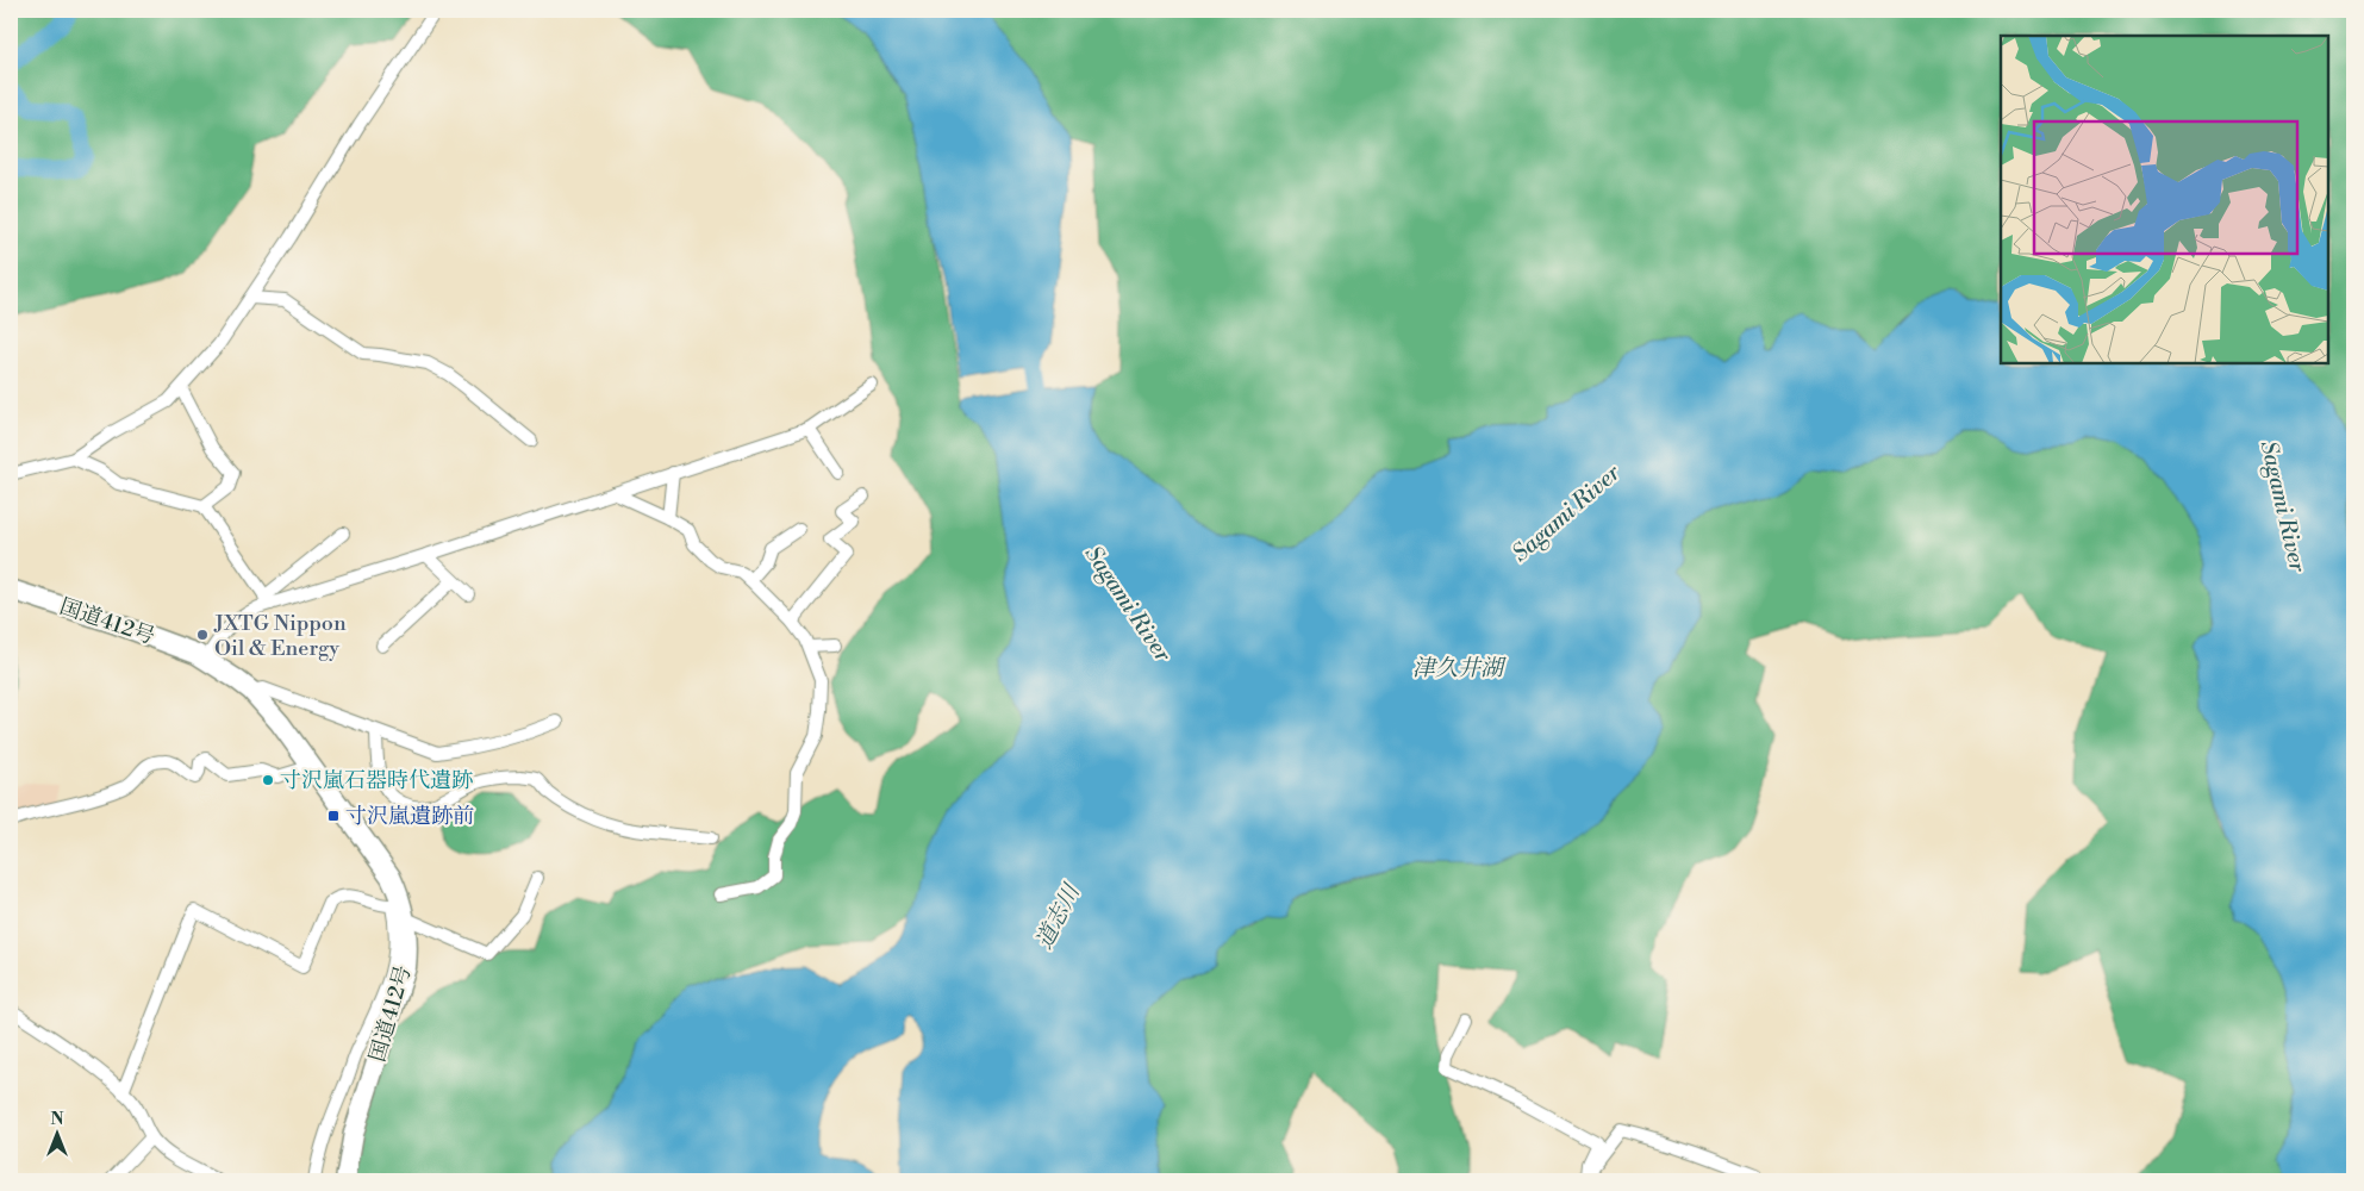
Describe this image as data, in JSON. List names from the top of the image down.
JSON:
{
  "streets": {
    "highway": ["国道412号"]
  },
  "water": ["Sagami River", "津久井湖", "道志川"],
  "places": {
    "other": ["JXTG Nippon Oil & Energy", "寸沢嵐石器時代遺跡"],
    "transit": ["寸沢嵐遺跡前"]
  },
  "north": "top"
}
